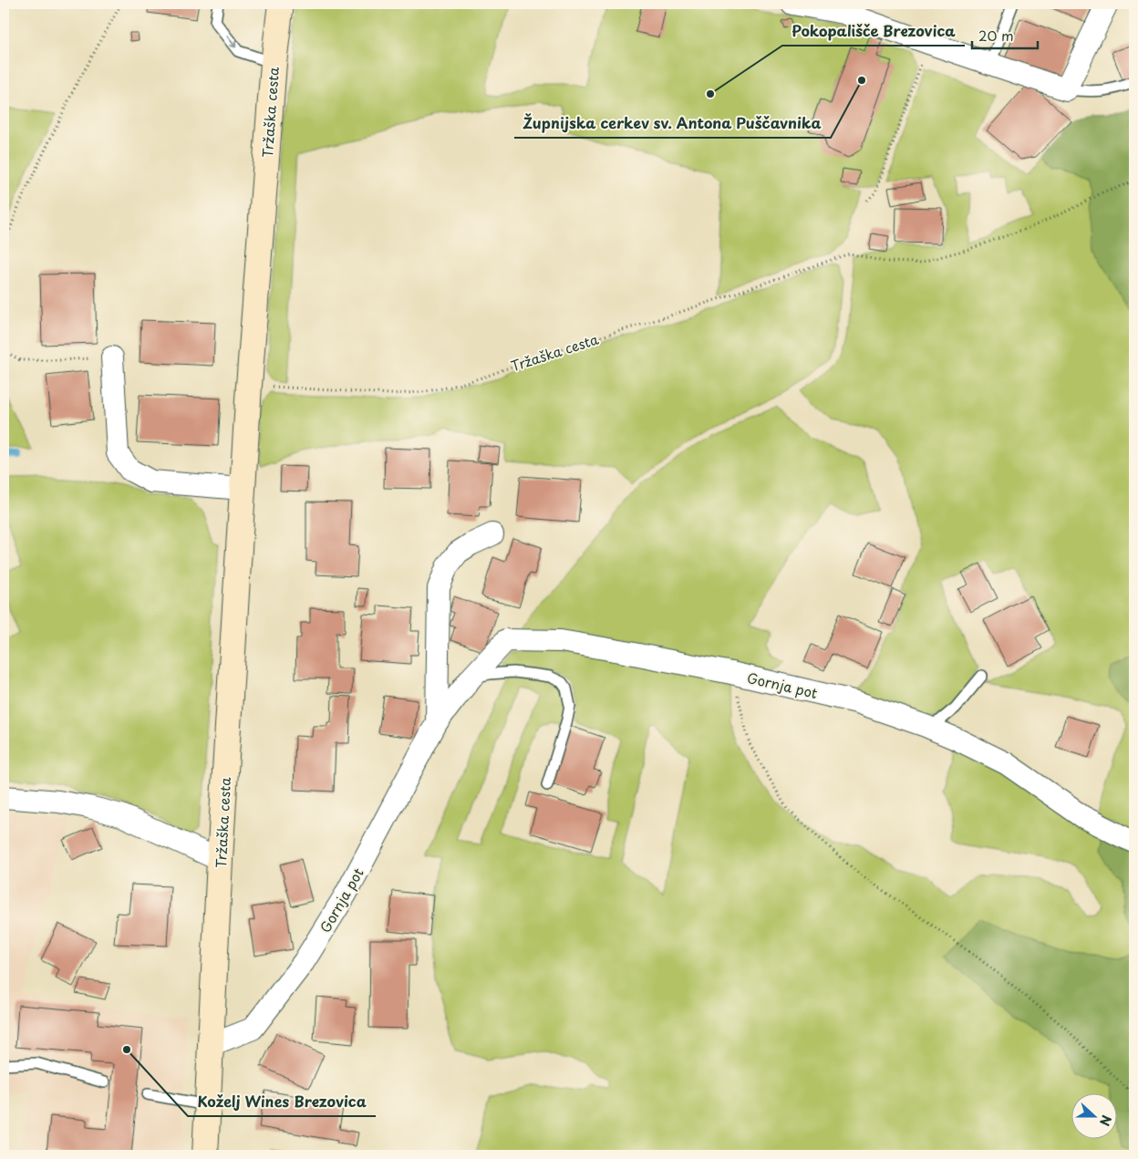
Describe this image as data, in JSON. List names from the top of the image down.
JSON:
{
  "streets": {
    "main road": ["Tržaška cesta"],
    "street": ["Gornja pot"]
  },
  "crossings": [
    ["Tržaška cesta", "Gornja pot"]
  ],
  "places": ["Župnijska cerkev sv. Antona Puščavnika", "Pokopališče Brezovica", "Koželj Wines Brezovica"],
  "scale_bar": "20 m",
  "north": "right"
}
